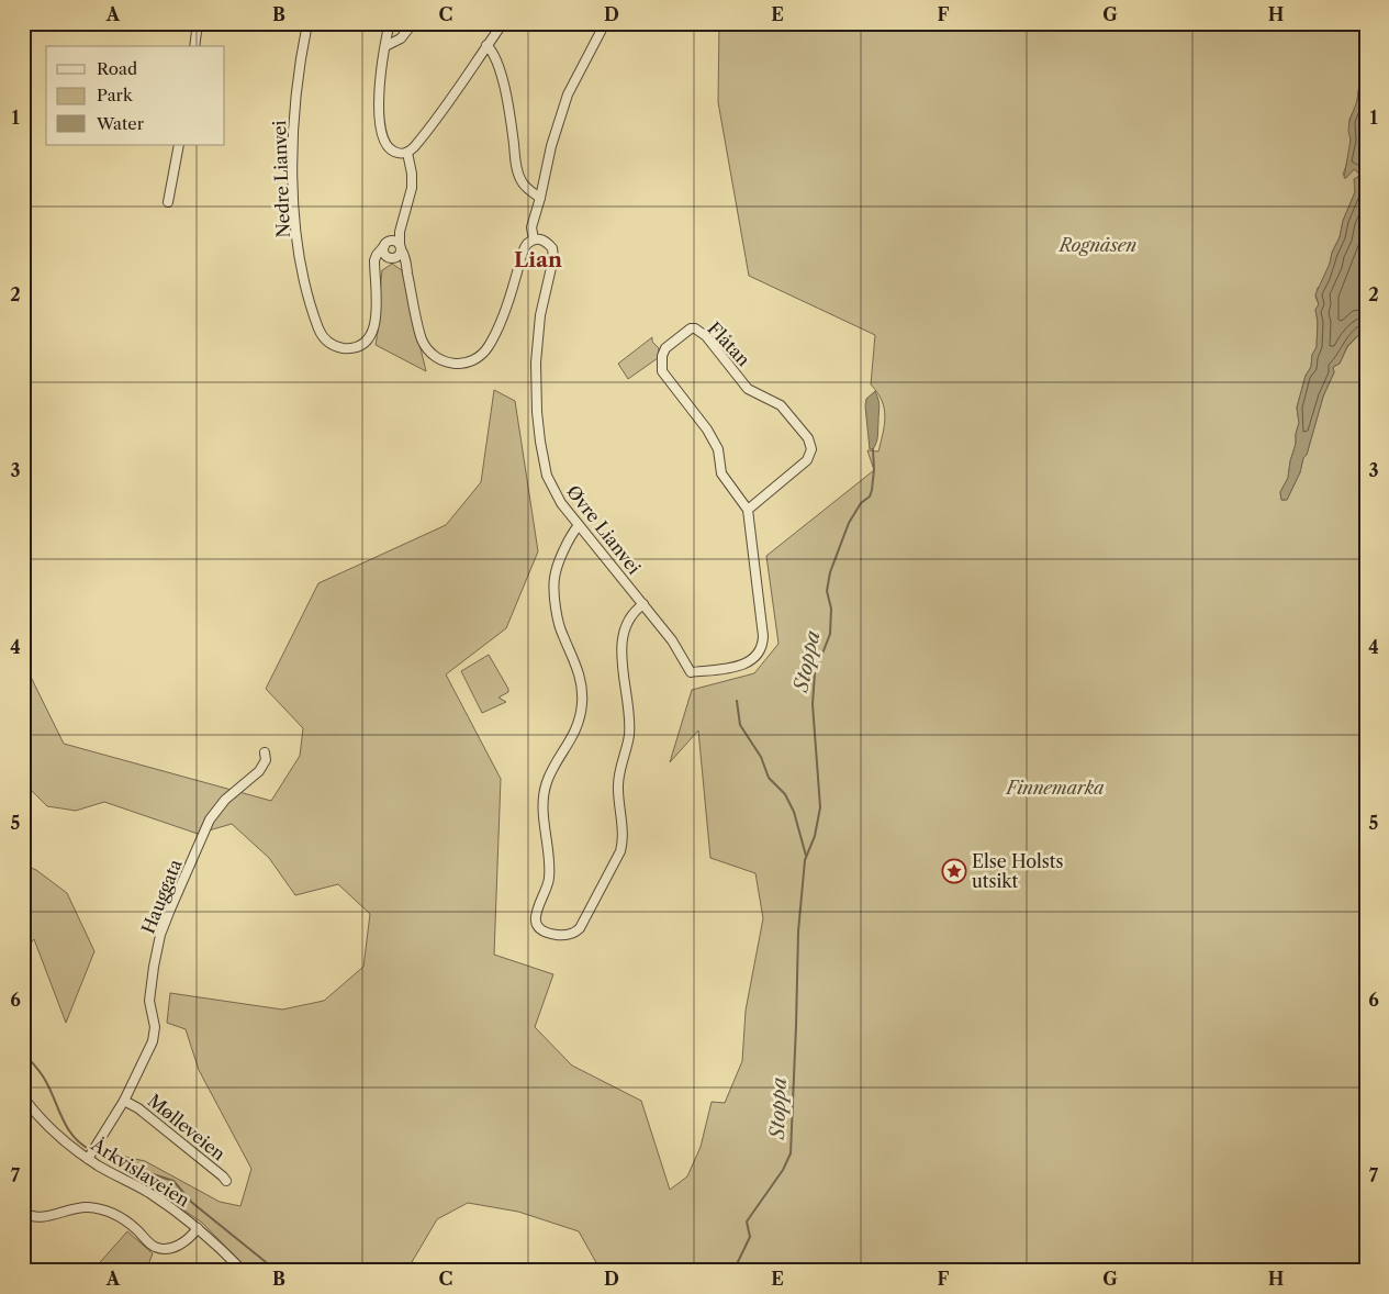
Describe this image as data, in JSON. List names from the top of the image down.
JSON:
{
  "streets": {
    "street": [
      "Nedre Lianvei",
      "Flåtan",
      "Øvre Lianvei",
      "Hauggata",
      "Mølleveien",
      "Årkvislaveien"
    ]
  },
  "crossings": [
    ["Flåtan", "Øvre Lianvei"],
    ["Hauggata", "Mølleveien"],
    ["Hauggata", "Årkvislaveien"]
  ],
  "districts": ["Lian"],
  "water": ["Stoppa"],
  "parks": ["Rognåsen", "Finnemarka"],
  "places": {
    "place": ["Else Holsts utsikt"]
  },
  "legend": ["Road", "Park", "Water"],
  "grid": {
    "columns": [
      "A",
      "B",
      "C",
      "D",
      "E",
      "F",
      "G",
      "H"
    ],
    "rows": [
      "1",
      "2",
      "3",
      "4",
      "5",
      "6",
      "7"
    ]
  }
}
